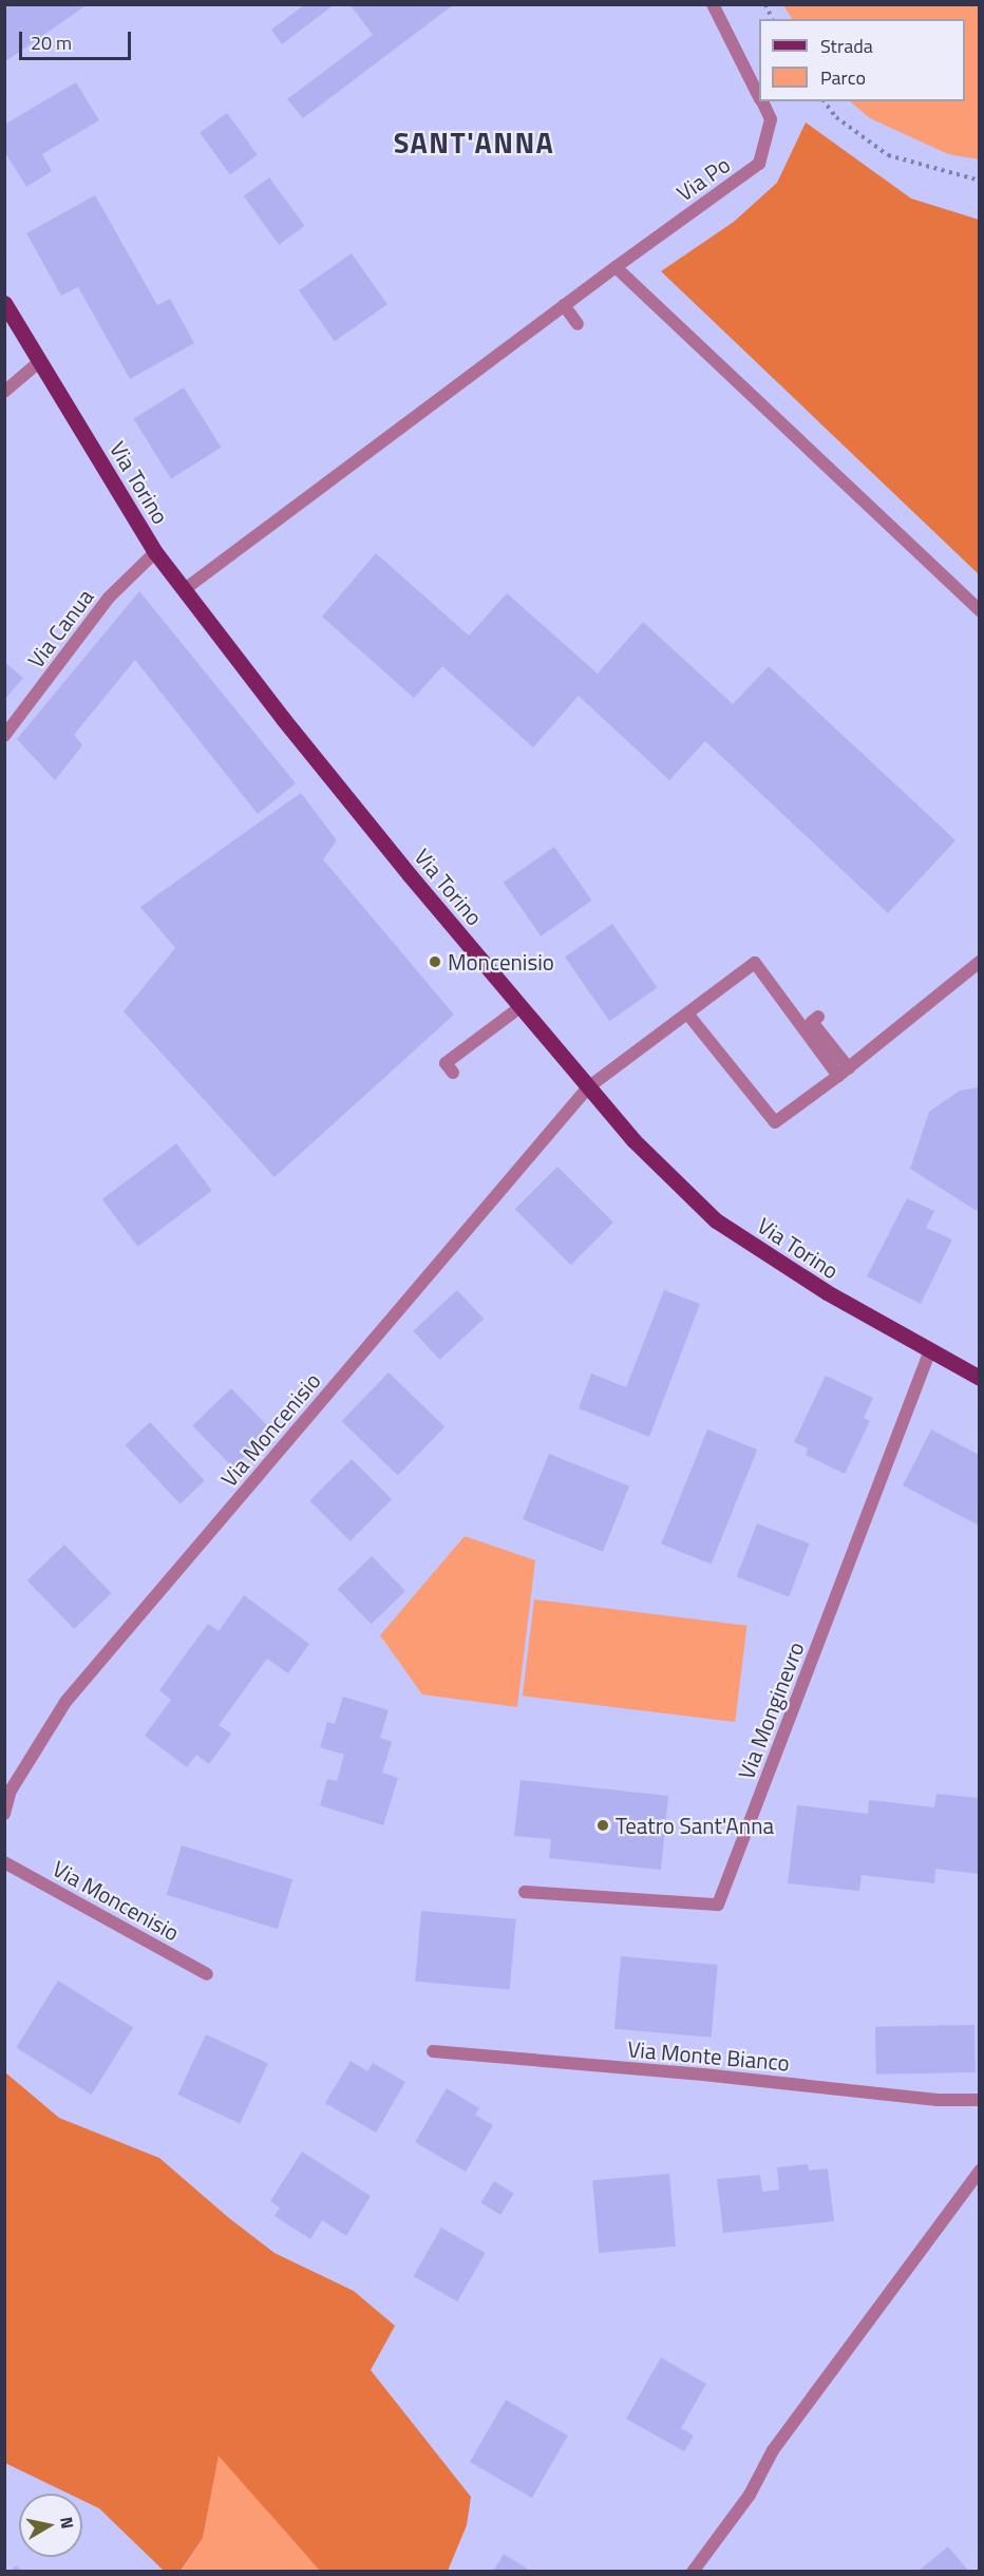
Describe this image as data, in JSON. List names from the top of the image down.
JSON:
{
  "streets": {
    "main road": ["Via Torino"],
    "street": [
      "Via Po",
      "Via Canua",
      "Via Moncenisio",
      "Via Monginevro",
      "Via Monte Bianco"
    ]
  },
  "crossings": [
    ["Via Po", "Via Torino"],
    ["Via Torino", "Via Canua"],
    ["Via Torino", "Via Moncenisio"],
    ["Via Torino", "Via Monginevro"]
  ],
  "districts": ["SANT'ANNA"],
  "places": ["Moncenisio", "Teatro Sant'Anna"],
  "legend": ["Strada", "Parco"],
  "scale_bar": "20 m",
  "north": "right"
}
